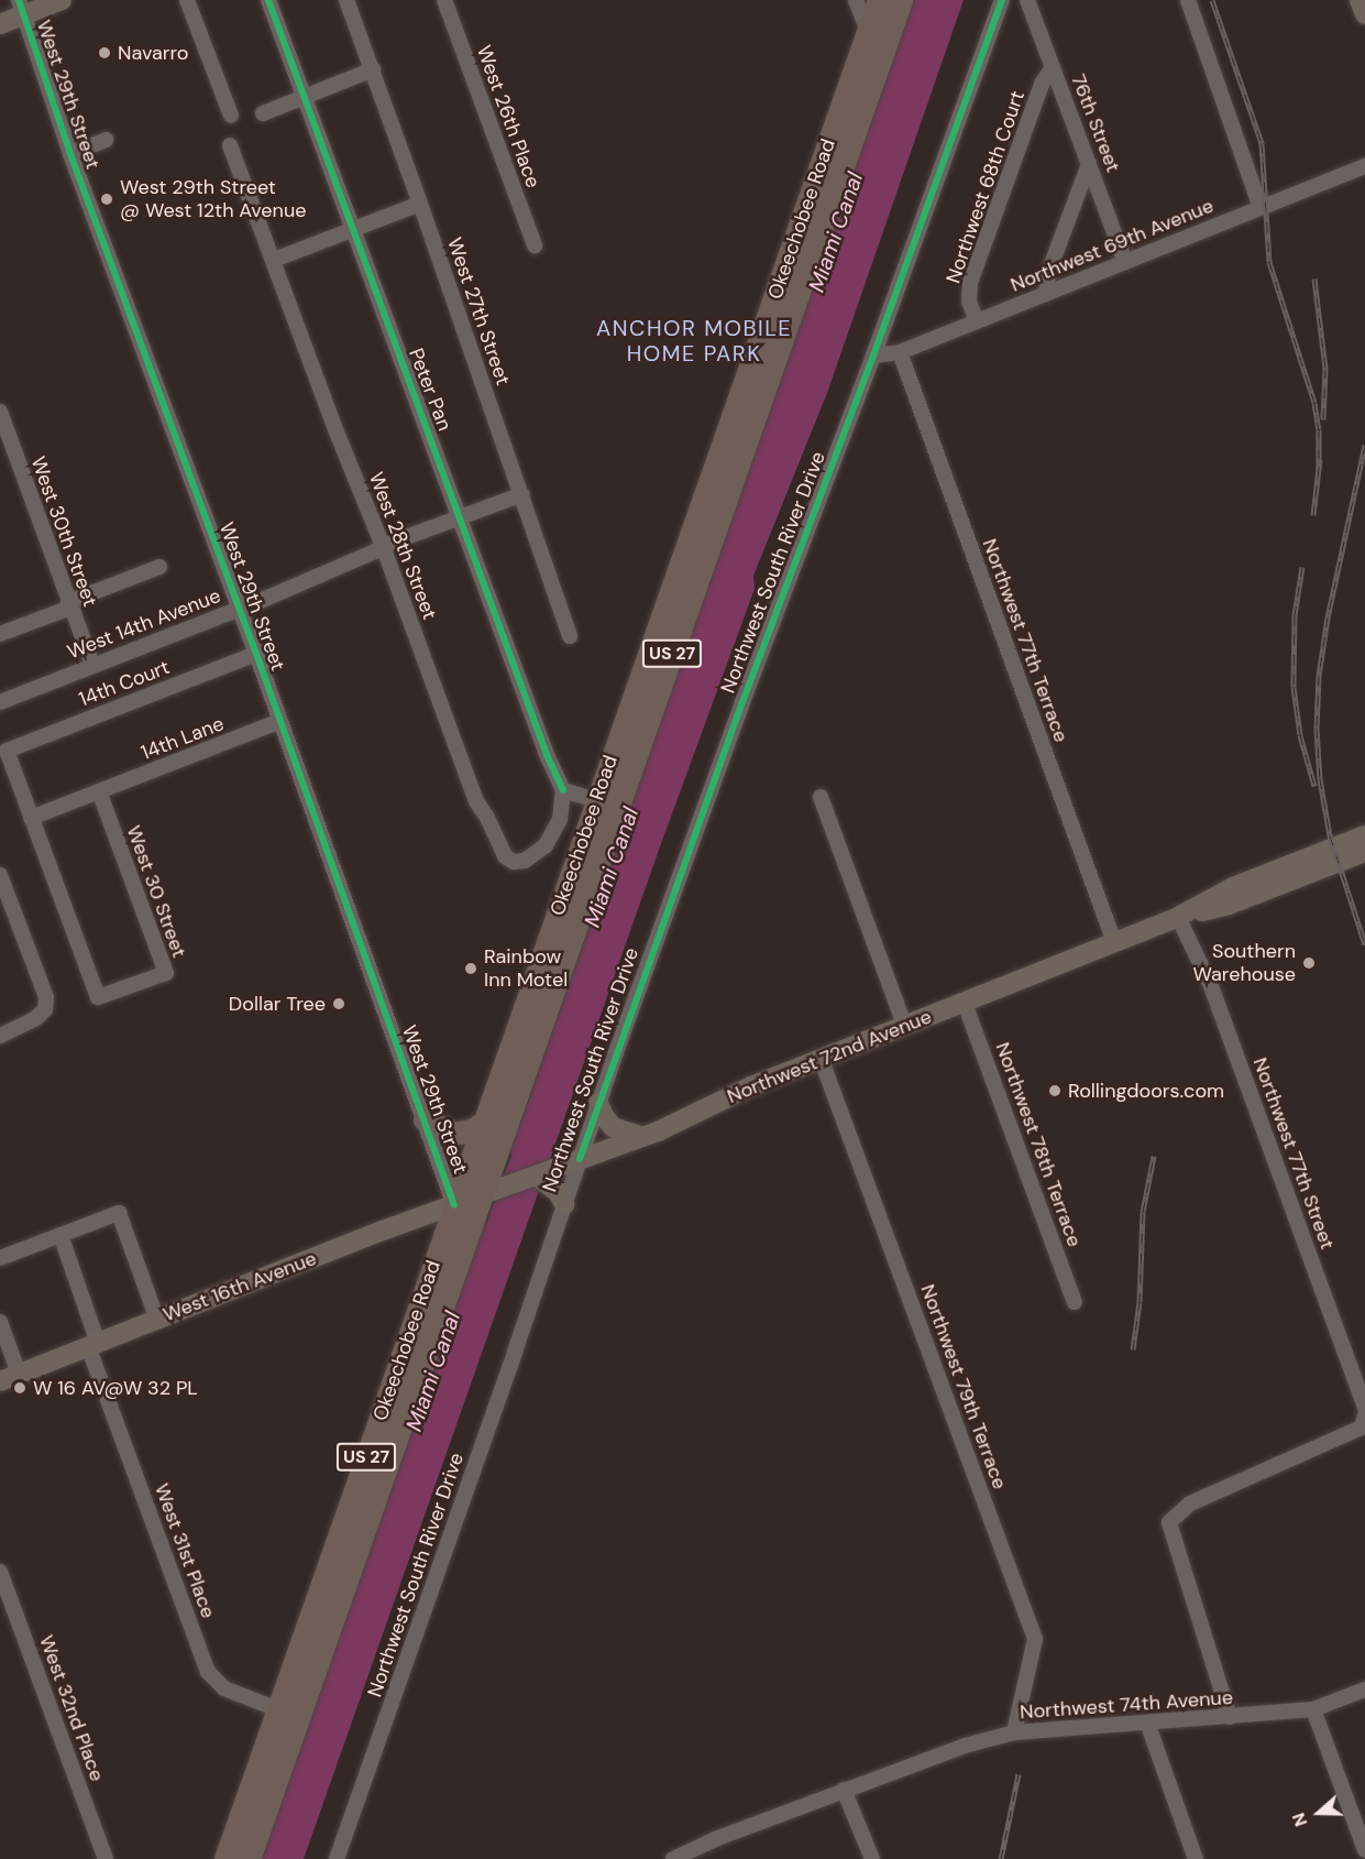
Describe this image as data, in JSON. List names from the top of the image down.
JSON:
{
  "streets": {
    "highway": ["Okeechobee Road", "US 27"],
    "main road": ["Northwest 72nd Avenue", "West 16th Avenue"],
    "street": [
      "West 29th Street",
      "West 26th Place",
      "76th Street",
      "Northwest 68th Court",
      "Northwest 69th Avenue",
      "West 27th Street",
      "Peter Pan",
      "West 30th Street",
      "West 28th Street",
      "Northwest South River Drive",
      "West 14th Avenue",
      "Northwest 77th Terrace",
      "14th Court",
      "14th Lane",
      "West 30 Street",
      "Northwest 78th Terrace",
      "Northwest 77th Street",
      "Northwest 79th Terrace",
      "West 31st Place",
      "Northwest 74th Avenue",
      "West 32nd Place"
    ]
  },
  "crossings": [
    ["West 29th Street", "Okeechobee Road"],
    ["West 29th Street", "West 14th Avenue"],
    ["West 29th Street", "14th Court"],
    ["West 29th Street", "14th Lane"],
    ["West 29th Street", "West 16th Avenue"],
    ["76th Street", "Northwest 68th Court"],
    ["76th Street", "Northwest 69th Avenue"],
    ["Northwest 68th Court", "Northwest 69th Avenue"],
    ["Okeechobee Road", "Northwest 72nd Avenue"],
    ["Okeechobee Road", "West 16th Avenue"],
    ["Okeechobee Road", "West 31st Place"],
    ["Northwest 69th Avenue", "Northwest South River Drive"],
    ["Northwest 69th Avenue", "Northwest 77th Terrace"],
    ["West 27th Street", "West 14th Avenue"],
    ["Peter Pan", "West 28th Street"],
    ["Peter Pan", "West 14th Avenue"],
    ["West 30th Street", "West 14th Avenue"],
    ["West 28th Street", "West 14th Avenue"],
    ["Northwest South River Drive", "Northwest 72nd Avenue"],
    ["Northwest 77th Terrace", "Northwest 72nd Avenue"],
    ["14th Court", "14th Lane"],
    ["14th Court", "West 30 Street"],
    ["14th Lane", "West 30 Street"],
    ["Northwest 72nd Avenue", "Northwest 78th Terrace"],
    ["Northwest 72nd Avenue", "Northwest 77th Street"],
    ["Northwest 72nd Avenue", "West 16th Avenue"],
    ["Northwest 72nd Avenue", "Northwest 79th Terrace"],
    ["West 16th Avenue", "West 31st Place"],
    ["Northwest 79th Terrace", "Northwest 74th Avenue"]
  ],
  "districts": ["ANCHOR MOBILE HOME PARK"],
  "water": ["Miami Canal"],
  "places": [
    "Navarro",
    "West 29th Street @ West 12th Avenue",
    "Southern Warehouse",
    "Rainbow Inn Motel",
    "Dollar Tree",
    "Rollingdoors.com",
    "W 16 AV@W 32 PL"
  ],
  "north": "left"
}
